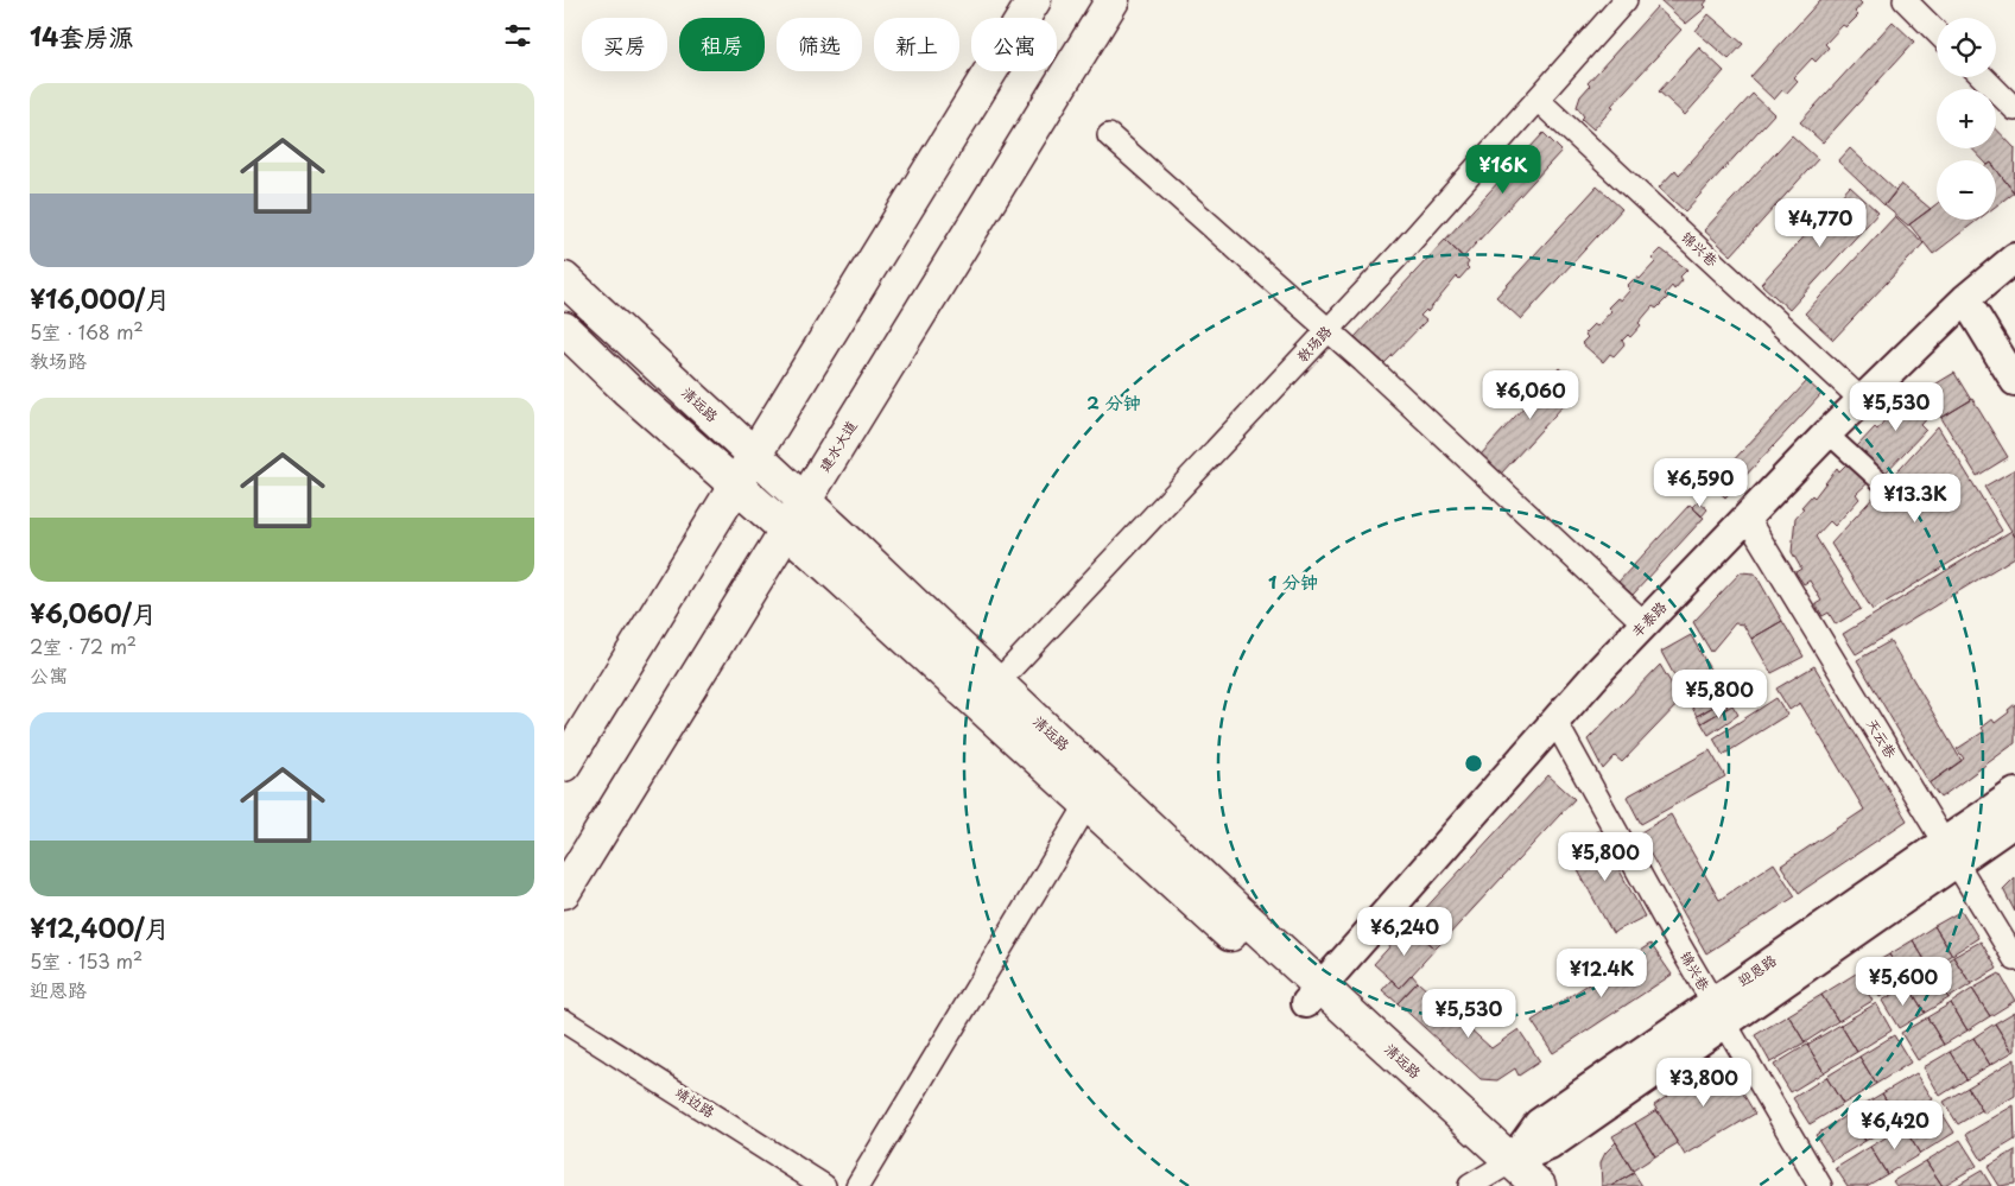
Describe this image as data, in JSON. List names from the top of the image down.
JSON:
{
  "streets": {
    "main road": ["清远路", "建水大道"],
    "street": [
      "锦兴巷",
      "教场路",
      "丰泰路",
      "天云巷",
      "迎恩路",
      "靖边路"
    ]
  },
  "crossings": [
    ["锦兴巷", "教场路"],
    ["锦兴巷", "丰泰路"],
    ["锦兴巷", "迎恩路"],
    ["教场路", "清远路"],
    ["清远路", "建水大道"],
    ["清远路", "丰泰路"],
    ["清远路", "迎恩路"],
    ["丰泰路", "天云巷"],
    ["天云巷", "迎恩路"]
  ],
  "page": {
    "heading": "14套房源",
    "map_buttons": ["+", "−"],
    "chip": [
      "买房",
      "租房",
      "筛选",
      "新上",
      "公寓"
    ],
    "list": [
      {
        "name": "¥16,000/月",
        "note": "5室 · 168 m² · 教场路"
      },
      {
        "name": "¥6,060/月",
        "note": "2室 · 72 m² · 公寓"
      },
      {
        "name": "¥12,400/月",
        "note": "5室 · 153 m² · 迎恩路"
      }
    ],
    "price": [
      "¥16K",
      "¥4,770",
      "¥6,060",
      "¥5,530",
      "¥6,590",
      "¥13.3K",
      "¥5,800",
      "¥5,800",
      "¥6,240",
      "¥12.4K",
      "¥5,600",
      "¥5,530",
      "¥3,800",
      "¥6,420"
    ]
  },
  "rings": ["2 分钟", "1 分钟"]
}
